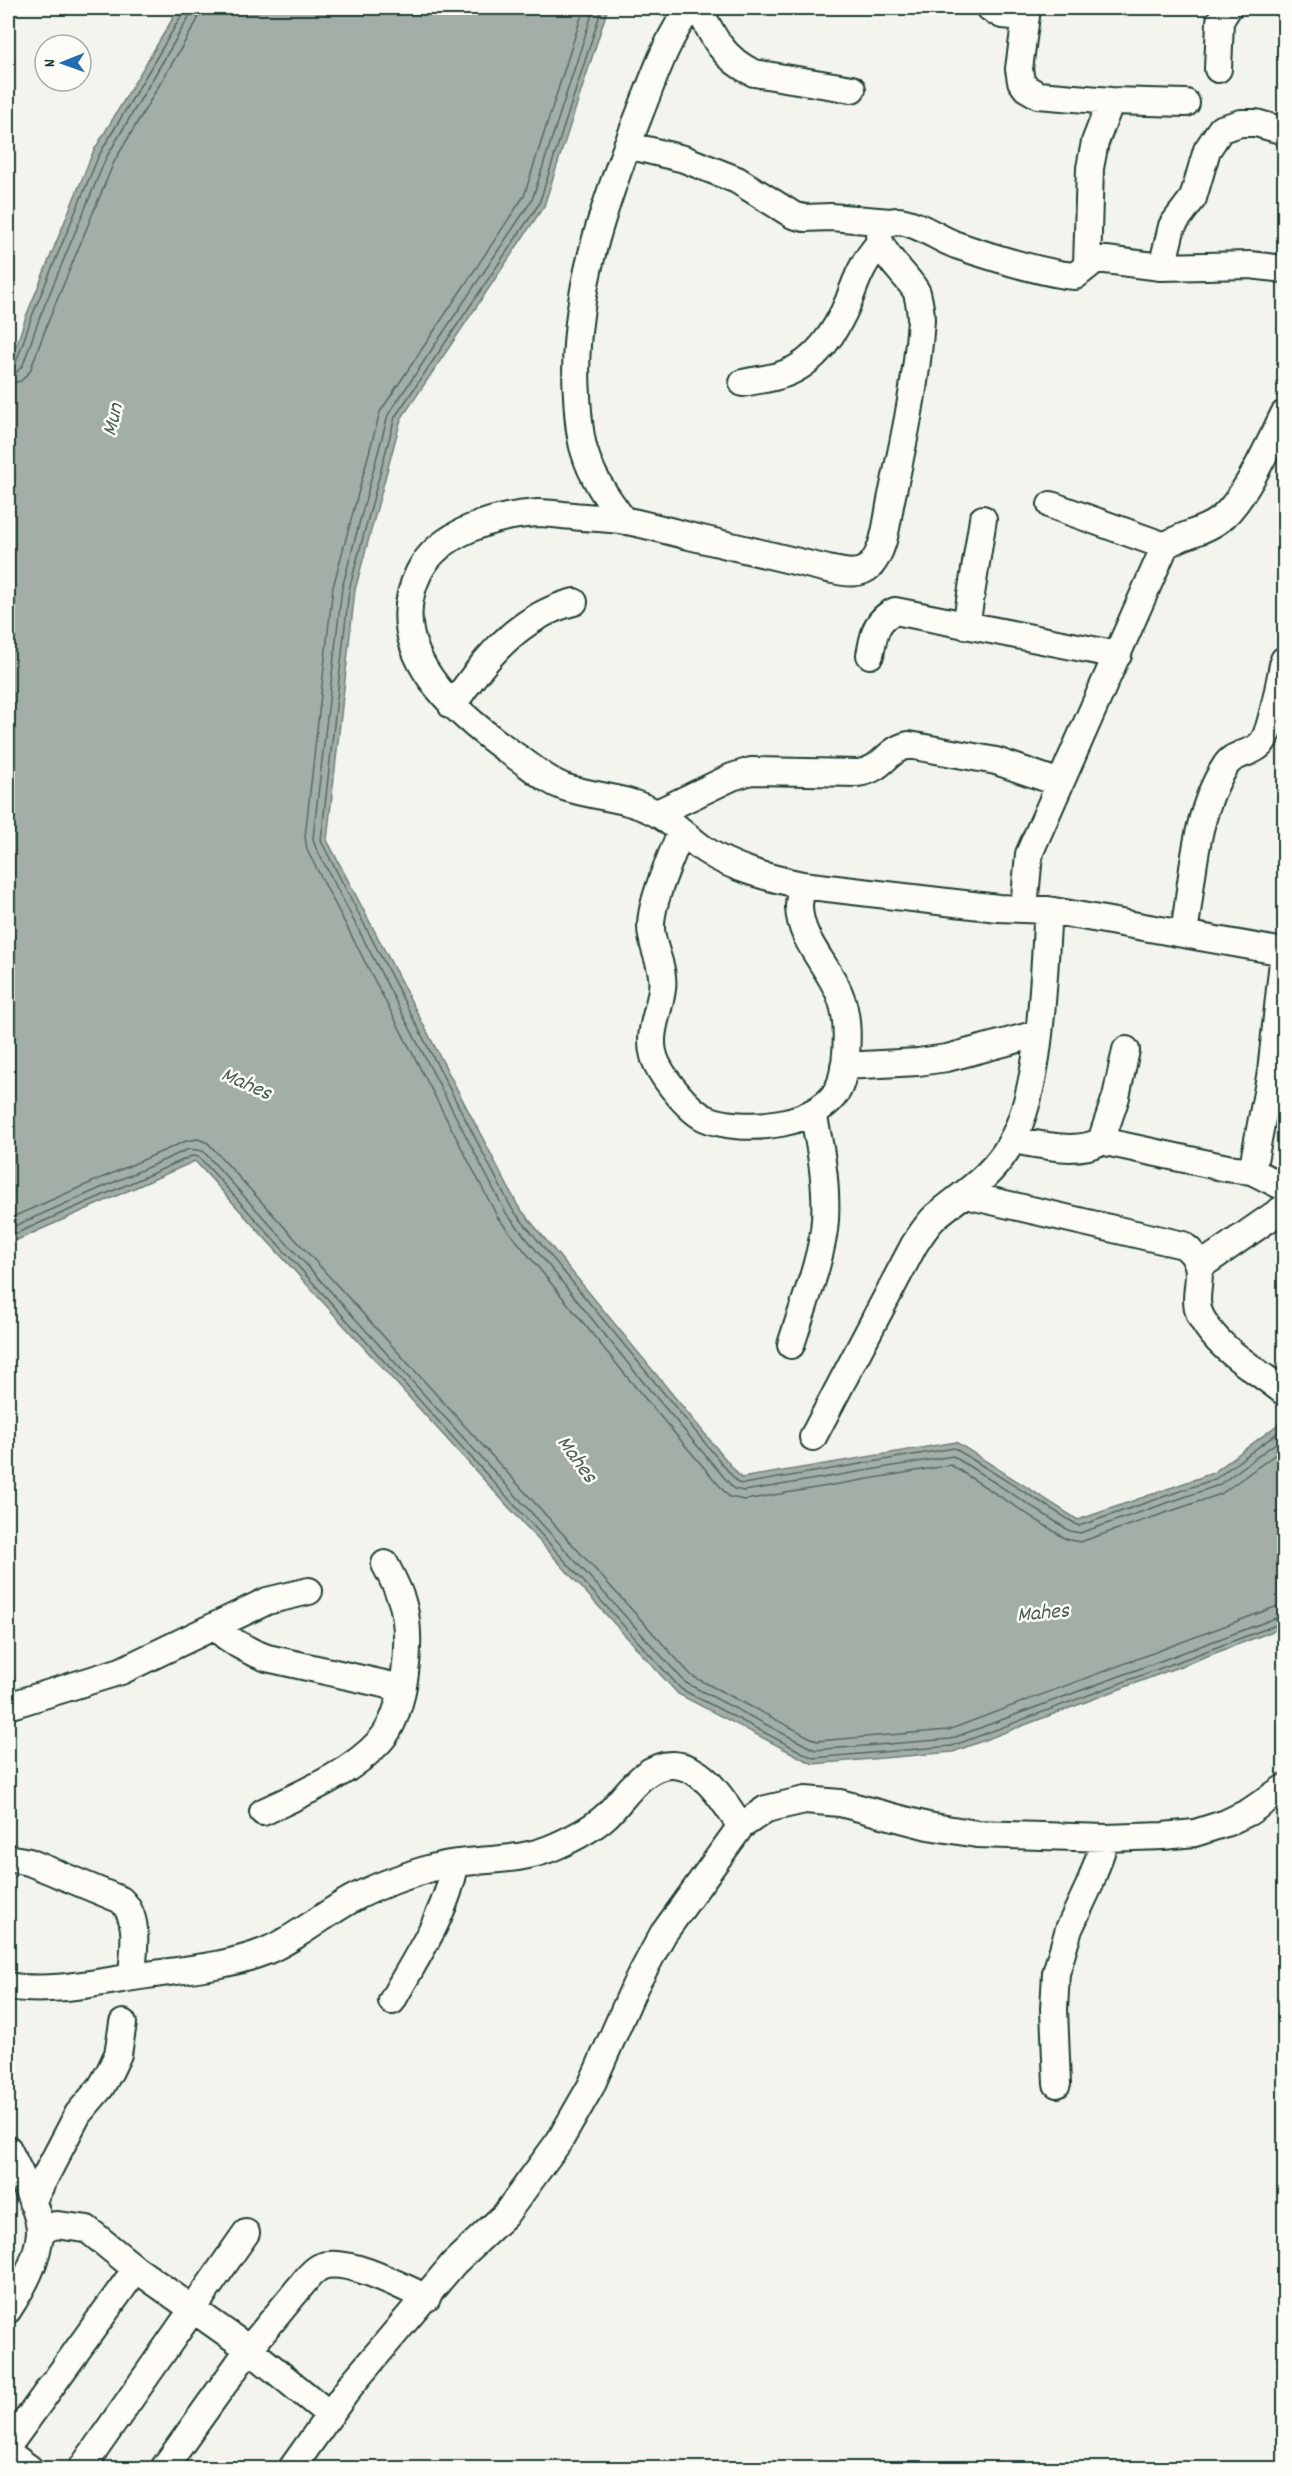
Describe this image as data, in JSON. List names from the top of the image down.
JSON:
{
  "water": ["Mun", "Mahes"],
  "north": "left"
}
